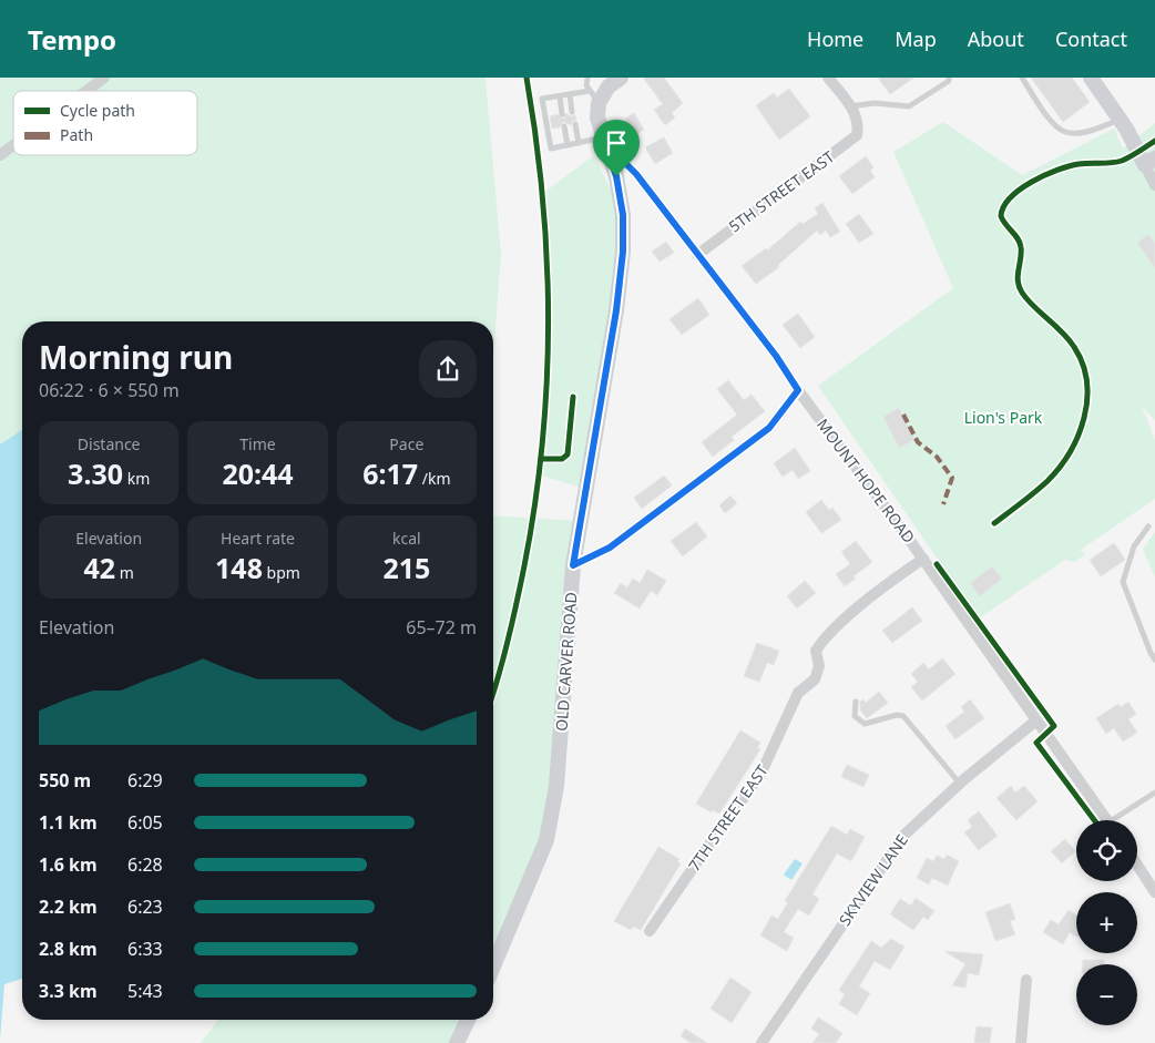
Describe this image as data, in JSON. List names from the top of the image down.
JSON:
{
  "streets": {
    "street": [
      "5TH STREET EAST",
      "MOUNT HOPE ROAD",
      "OLD CARVER ROAD",
      "7TH STREET EAST",
      "SKYVIEW LANE"
    ]
  },
  "crossings": [
    ["5TH STREET EAST", "MOUNT HOPE ROAD"],
    ["MOUNT HOPE ROAD", "OLD CARVER ROAD"],
    ["MOUNT HOPE ROAD", "7TH STREET EAST"],
    ["MOUNT HOPE ROAD", "SKYVIEW LANE"]
  ],
  "parks": ["Lion's Park"],
  "legend": ["Cycle path", "Path"],
  "page": {
    "header": "Tempo",
    "nav": [
      "Home",
      "Map",
      "About",
      "Contact"
    ],
    "heading": ["Morning run", "06:22 · 6 × 550 m"],
    "stats": [
      ["Distance", "3.30 km"],
      ["Time", "20:44"],
      ["Pace", "6:17 /km"],
      ["Elevation", "42 m"],
      ["Heart rate", "148 bpm"],
      ["kcal", "215"]
    ],
    "chart": ["Elevation", "65–72 m"],
    "list": [
      {
        "name": "550 m",
        "note": "6:29"
      },
      {
        "name": "1.1 km",
        "note": "6:05"
      },
      {
        "name": "1.6 km",
        "note": "6:28"
      },
      {
        "name": "2.2 km",
        "note": "6:23"
      },
      {
        "name": "2.8 km",
        "note": "6:33"
      },
      {
        "name": "3.3 km",
        "note": "5:43"
      }
    ],
    "map_buttons": ["+", "−"]
  }
}
